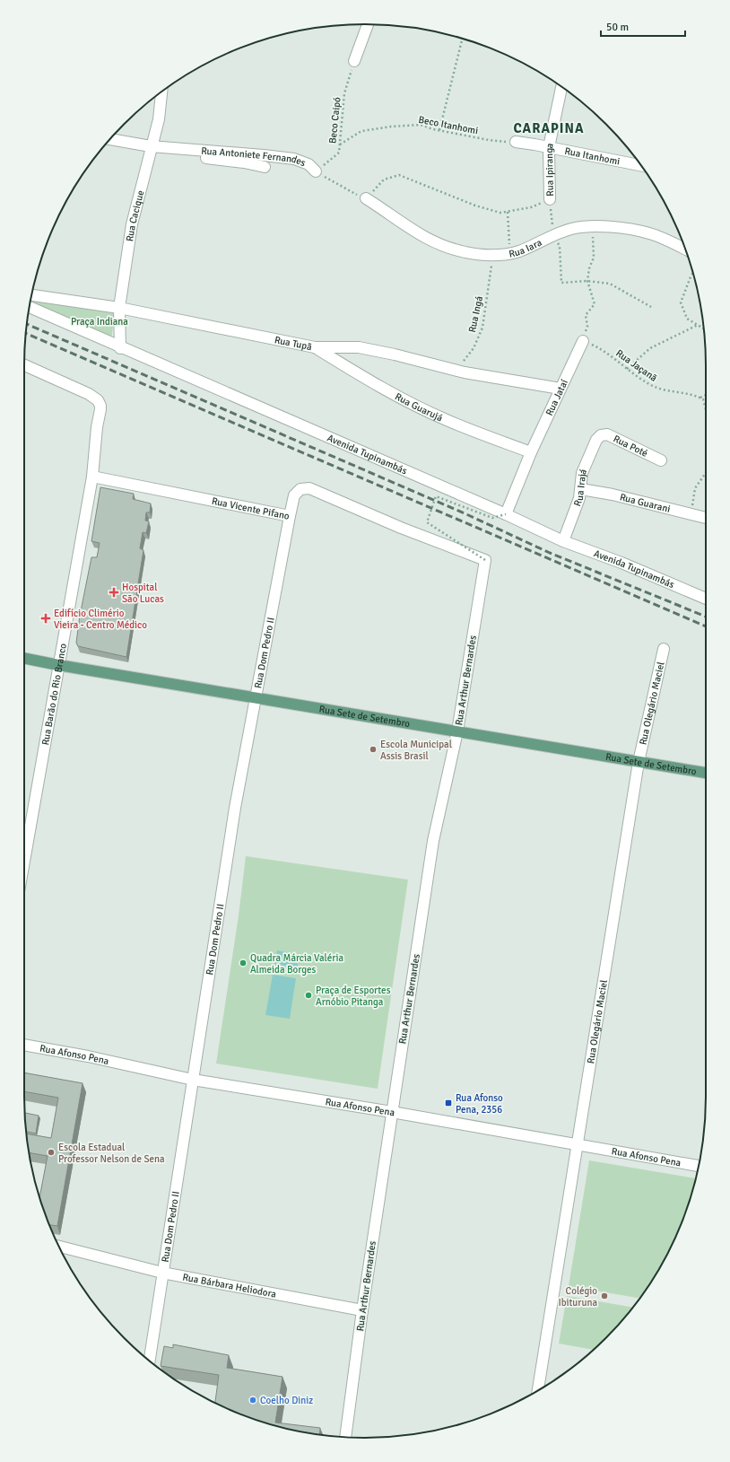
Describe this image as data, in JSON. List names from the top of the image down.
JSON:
{
  "streets": {
    "main road": ["Rua Sete de Setembro"],
    "street": [
      "Rua Itanhomi",
      "Rua Antoniete Fernandes",
      "Rua Ipiranga",
      "Rua Cacique",
      "Rua Iara",
      "Rua Tupã",
      "Rua Jataí",
      "Rua Guarujá",
      "Rua Poté",
      "Avenida Tupinambás",
      "Rua Irajá",
      "Rua Guarani",
      "Rua Vicente Pifano",
      "Rua Dom Pedro II",
      "Rua Arthur Bernardes",
      "Rua Barão do Rio Branco",
      "Rua Olegário Maciel",
      "Rua Afonso Pena",
      "Rua Bárbara Heliodora"
    ],
    "path": [
      "Beco Caipó",
      "Beco Itanhomi",
      "Rua Ingá",
      "Rua Jaçanã"
    ]
  },
  "crossings": [
    ["Beco Caipó", "Beco Itanhomi"],
    ["Beco Caipó", "Rua Antoniete Fernandes"],
    ["Beco Itanhomi", "Rua Itanhomi"],
    ["Rua Itanhomi", "Rua Ipiranga"],
    ["Rua Antoniete Fernandes", "Rua Cacique"],
    ["Rua Antoniete Fernandes", "Rua Iara"],
    ["Rua Ipiranga", "Rua Iara"],
    ["Rua Cacique", "Rua Tupã"],
    ["Rua Cacique", "Avenida Tupinambás"],
    ["Rua Iara", "Rua Ingá"],
    ["Rua Ingá", "Rua Tupã"],
    ["Rua Tupã", "Rua Jataí"],
    ["Rua Tupã", "Rua Guarujá"],
    ["Rua Jaçanã", "Rua Jataí"],
    ["Rua Jataí", "Rua Guarujá"],
    ["Rua Jataí", "Avenida Tupinambás"],
    ["Rua Poté", "Rua Irajá"],
    ["Avenida Tupinambás", "Rua Irajá"],
    ["Rua Irajá", "Rua Guarani"],
    ["Rua Vicente Pifano", "Rua Dom Pedro II"],
    ["Rua Vicente Pifano", "Rua Arthur Bernardes"],
    ["Rua Vicente Pifano", "Rua Barão do Rio Branco"],
    ["Rua Dom Pedro II", "Rua Sete de Setembro"],
    ["Rua Dom Pedro II", "Rua Afonso Pena"],
    ["Rua Dom Pedro II", "Rua Bárbara Heliodora"],
    ["Rua Arthur Bernardes", "Rua Sete de Setembro"],
    ["Rua Arthur Bernardes", "Rua Afonso Pena"],
    ["Rua Arthur Bernardes", "Rua Bárbara Heliodora"],
    ["Rua Barão do Rio Branco", "Rua Sete de Setembro"],
    ["Rua Olegário Maciel", "Rua Sete de Setembro"],
    ["Rua Olegário Maciel", "Rua Afonso Pena"]
  ],
  "districts": ["CARAPINA"],
  "parks": ["Praça Indiana"],
  "places": {
    "health": ["Hospital São Lucas", "Edifício Climério Vieira - Centro Médico"],
    "other": [
      "Escola Municipal Assis Brasil",
      "Quadra Márcia Valéria Almeida Borges",
      "Praça de Esportes Arnóbio Pitanga",
      "Escola Estadual Professor Nelson de Sena",
      "Colégio Ibituruna",
      "Coelho Diniz"
    ],
    "transit": ["Rua Afonso Pena, 2356"]
  },
  "scale_bar": "50 m"
}
